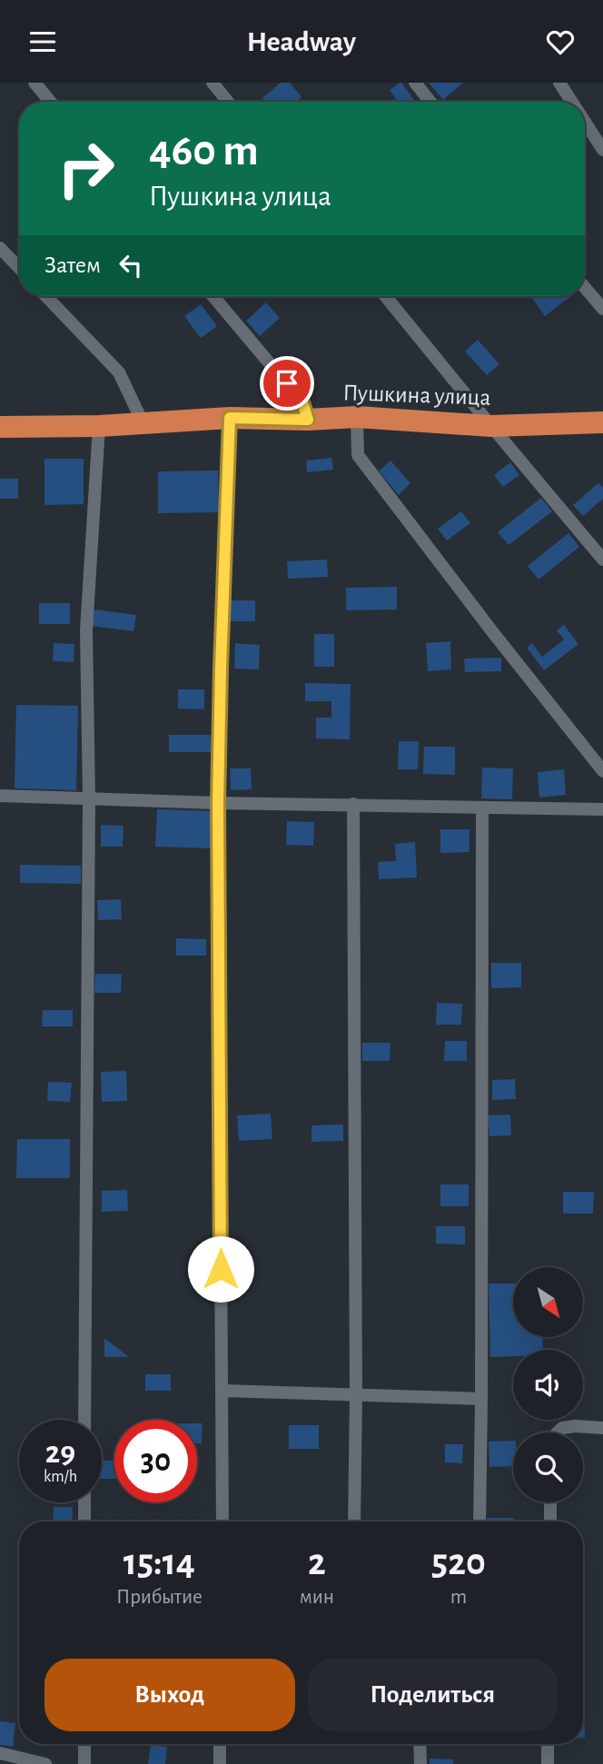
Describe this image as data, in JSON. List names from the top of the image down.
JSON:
{
  "streets": {
    "highway": ["Пушкина улица"]
  },
  "north": "bottom right",
  "page": {
    "header": "Headway",
    "turn": ["460 m", "Пушкина улица"],
    "then": "Затем",
    "speed": "29 km/h",
    "limit": "30",
    "eta": [
      "15:14",
      "Прибытие",
      "2",
      "мин",
      "520",
      "m"
    ],
    "buttons": ["Выход", "Поделиться"]
  }
}
